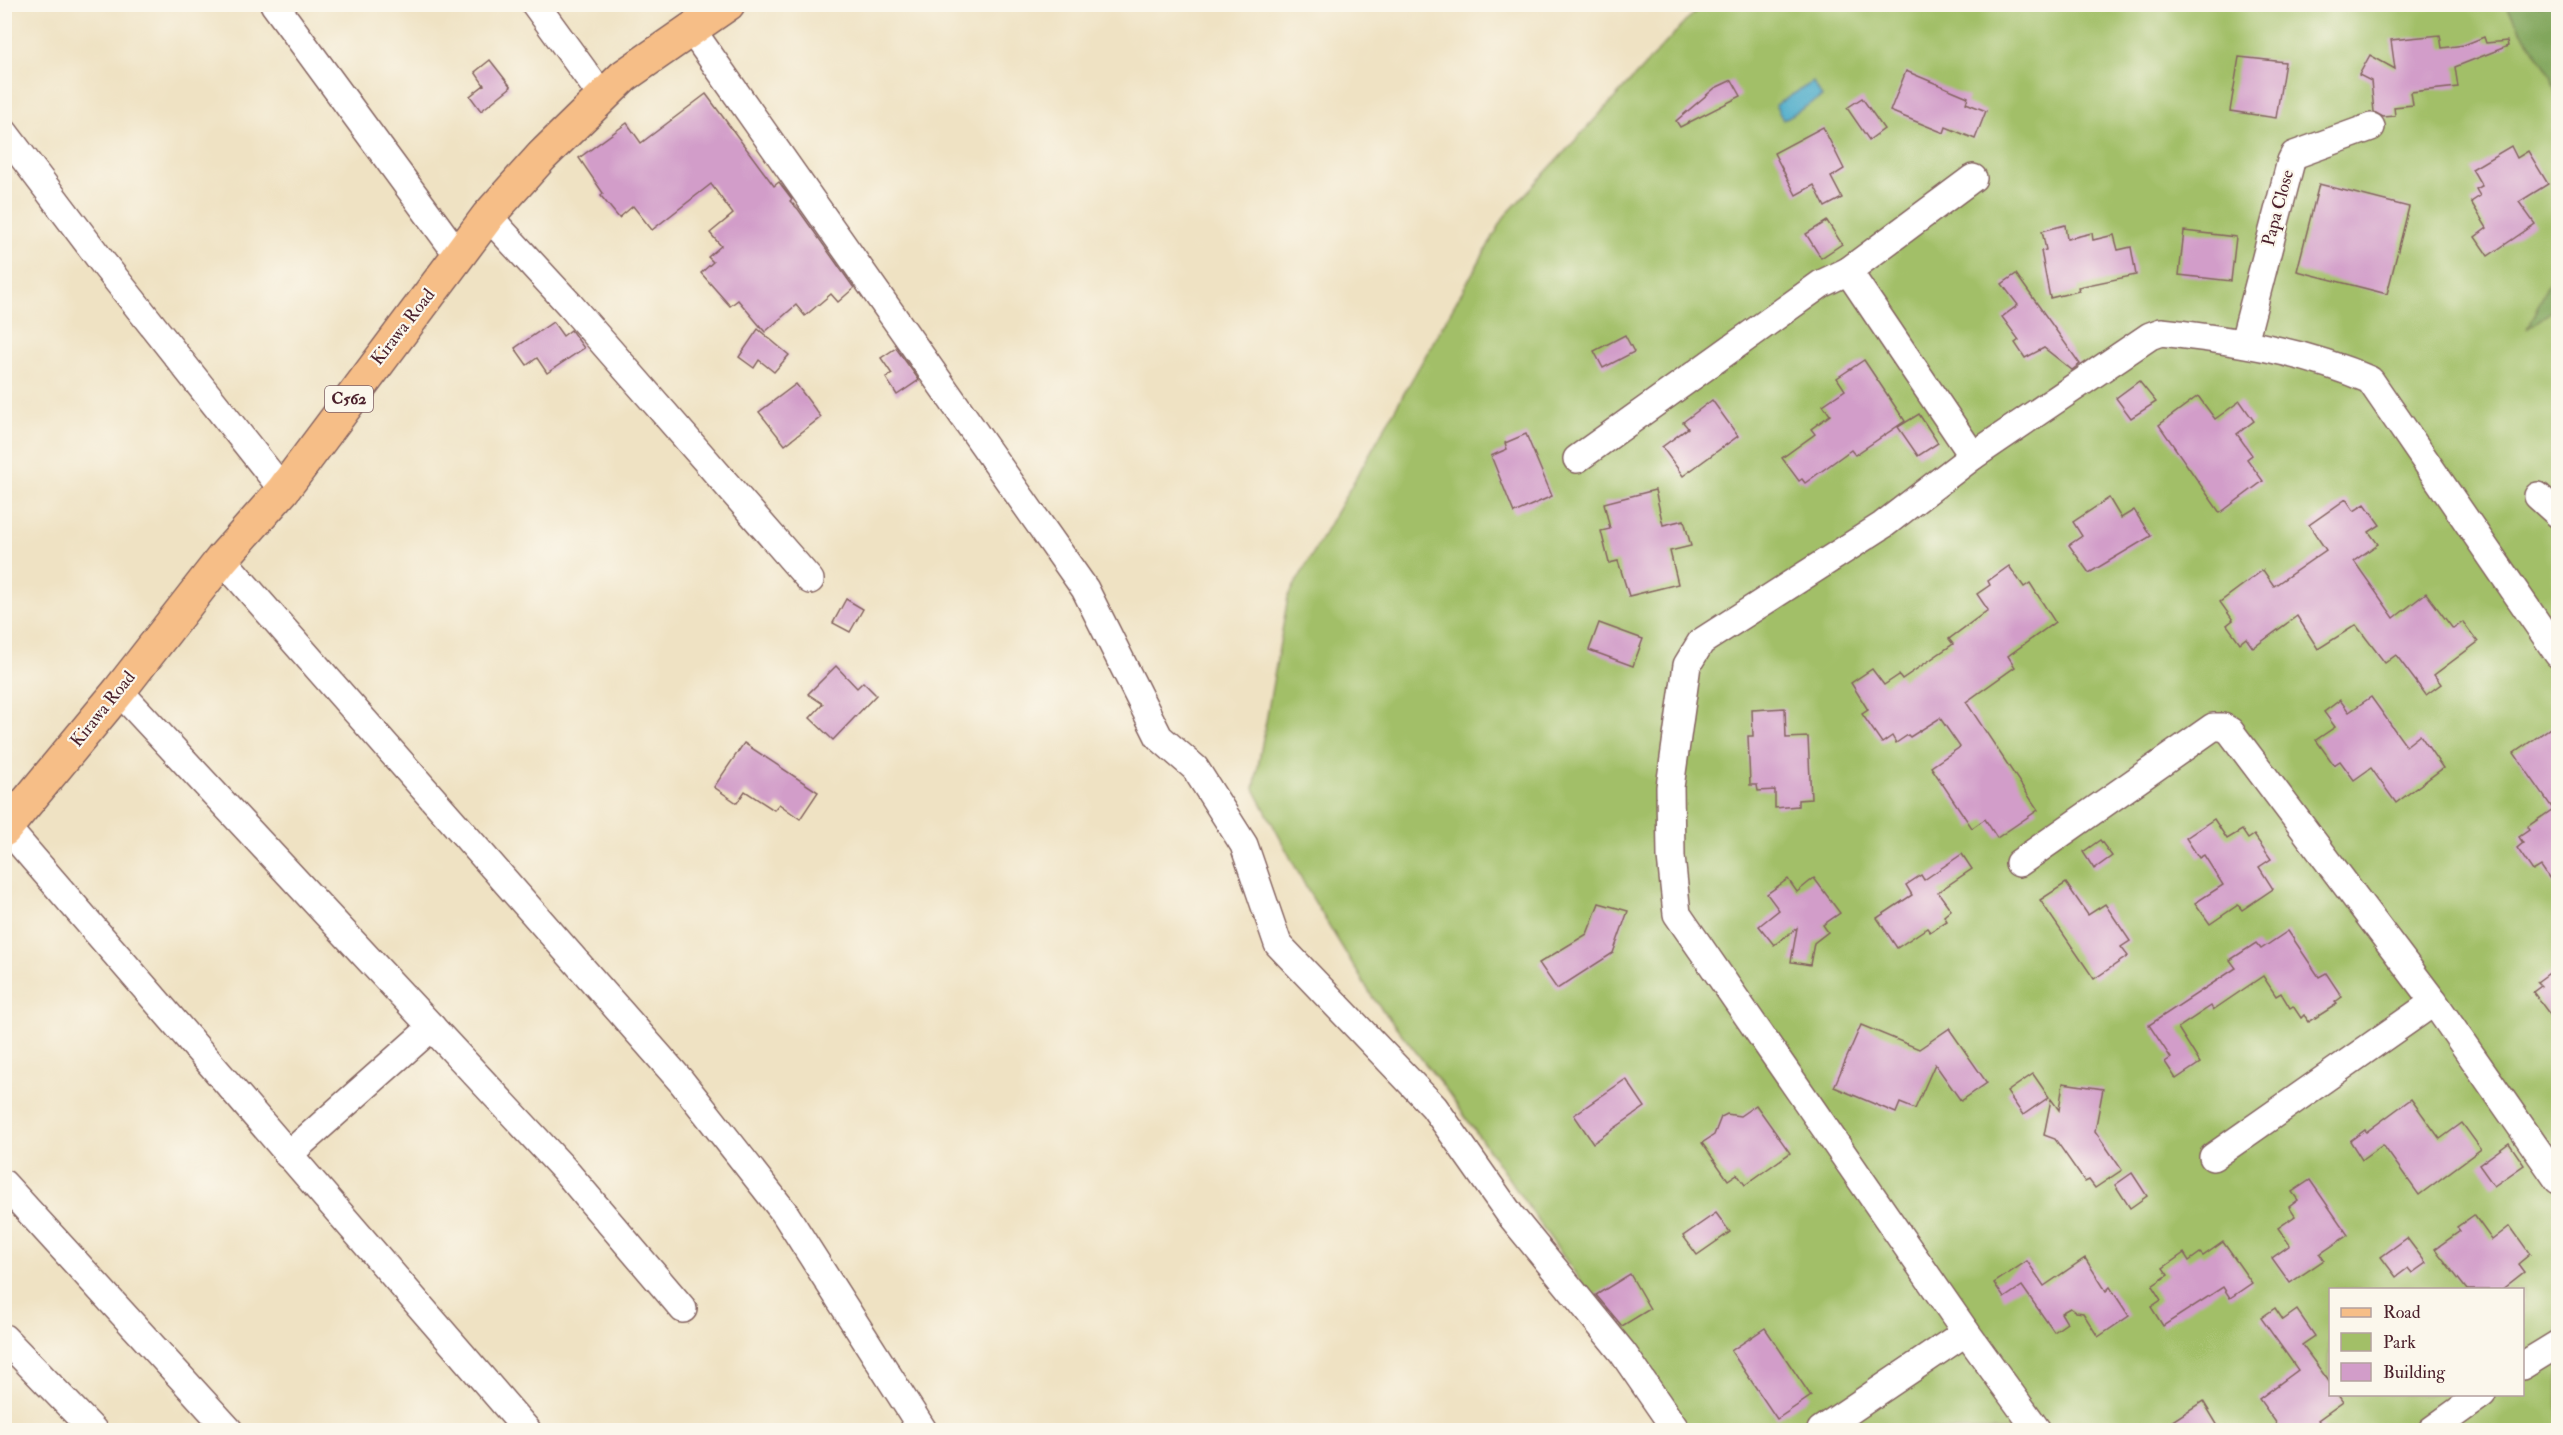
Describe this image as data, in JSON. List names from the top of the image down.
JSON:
{
  "streets": {
    "main road": ["Kirawa Road", "C562"],
    "street": ["Papa Close"]
  },
  "legend": ["Road", "Park", "Building"]
}
